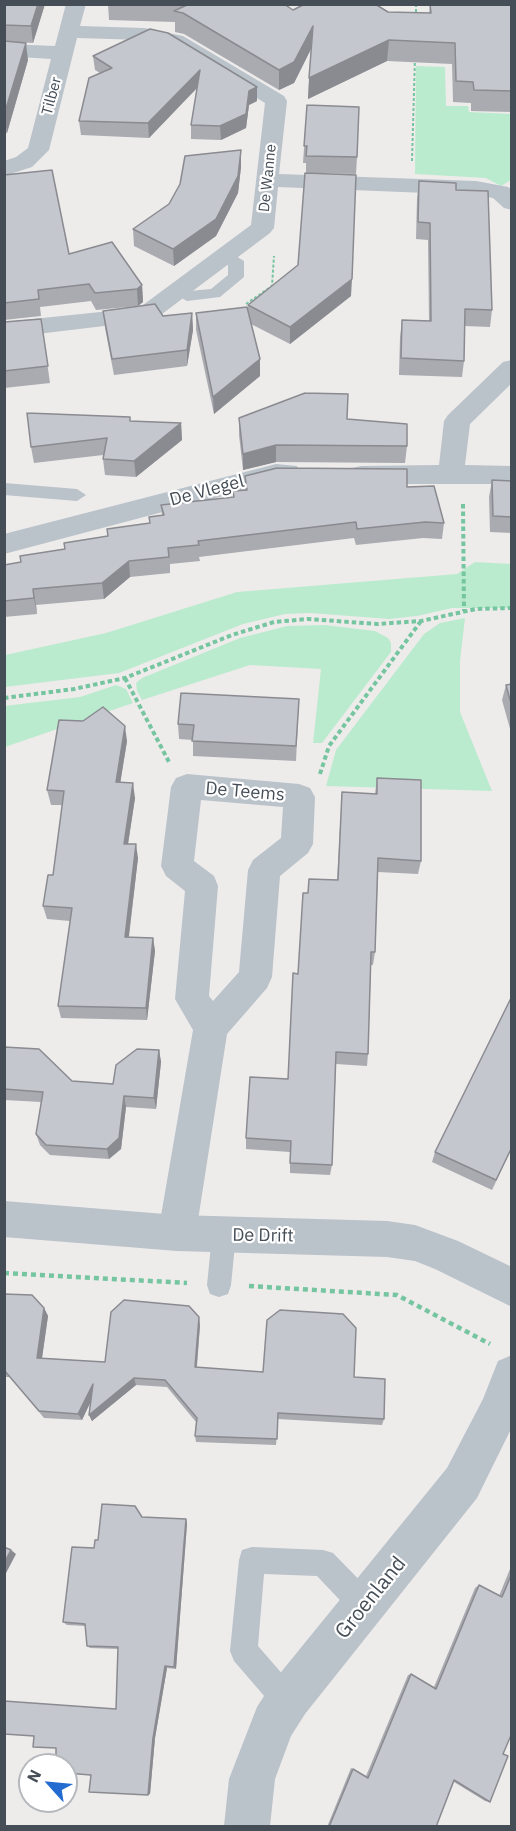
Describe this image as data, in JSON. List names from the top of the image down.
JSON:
{
  "streets": {
    "street": [
      "Tilber",
      "De Wanne",
      "De Vlegel",
      "De Teems",
      "De Drift",
      "Groenland"
    ]
  },
  "crossings": [
    ["Tilber", "De Wanne"]
  ],
  "north": "top left"
}
